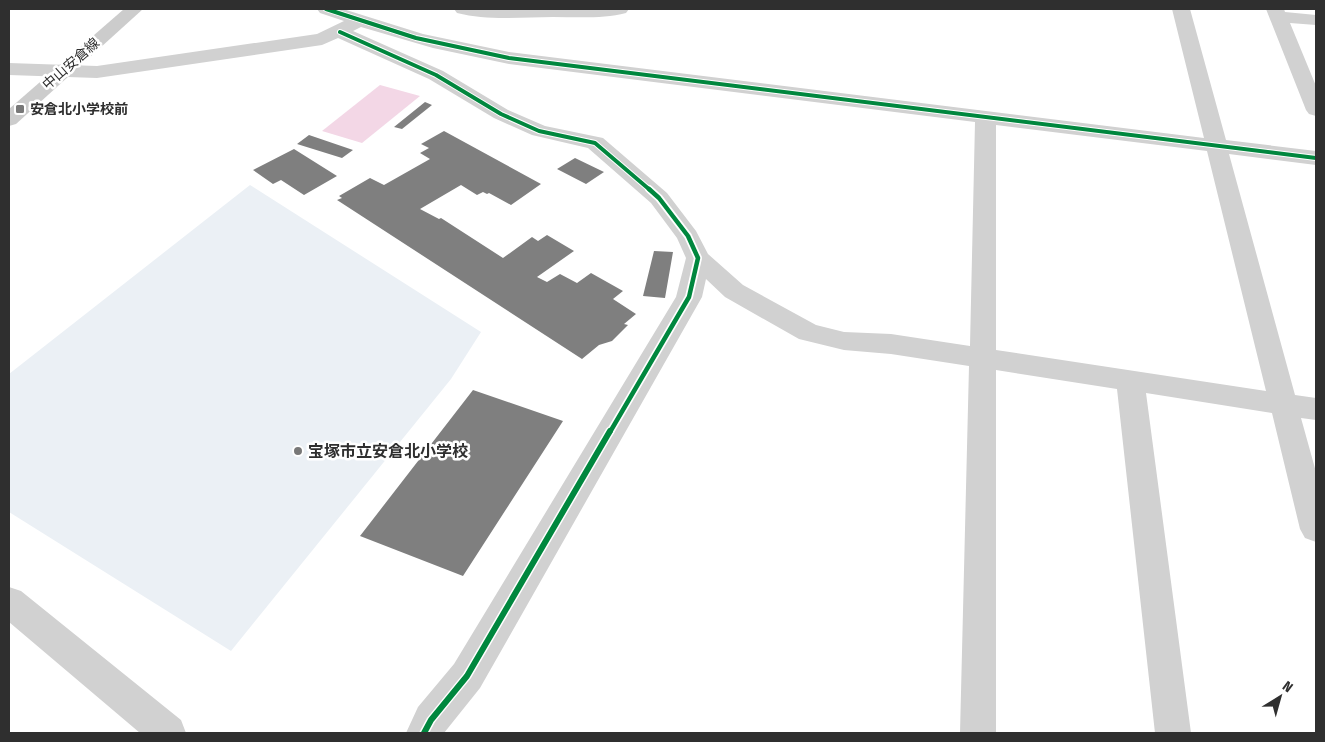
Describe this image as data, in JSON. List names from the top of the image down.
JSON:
{
  "streets": {
    "street": ["中山安倉線"]
  },
  "places": {
    "transit": ["安倉北小学校前"],
    "other": ["宝塚市立安倉北小学校"]
  },
  "north": "top right"
}
